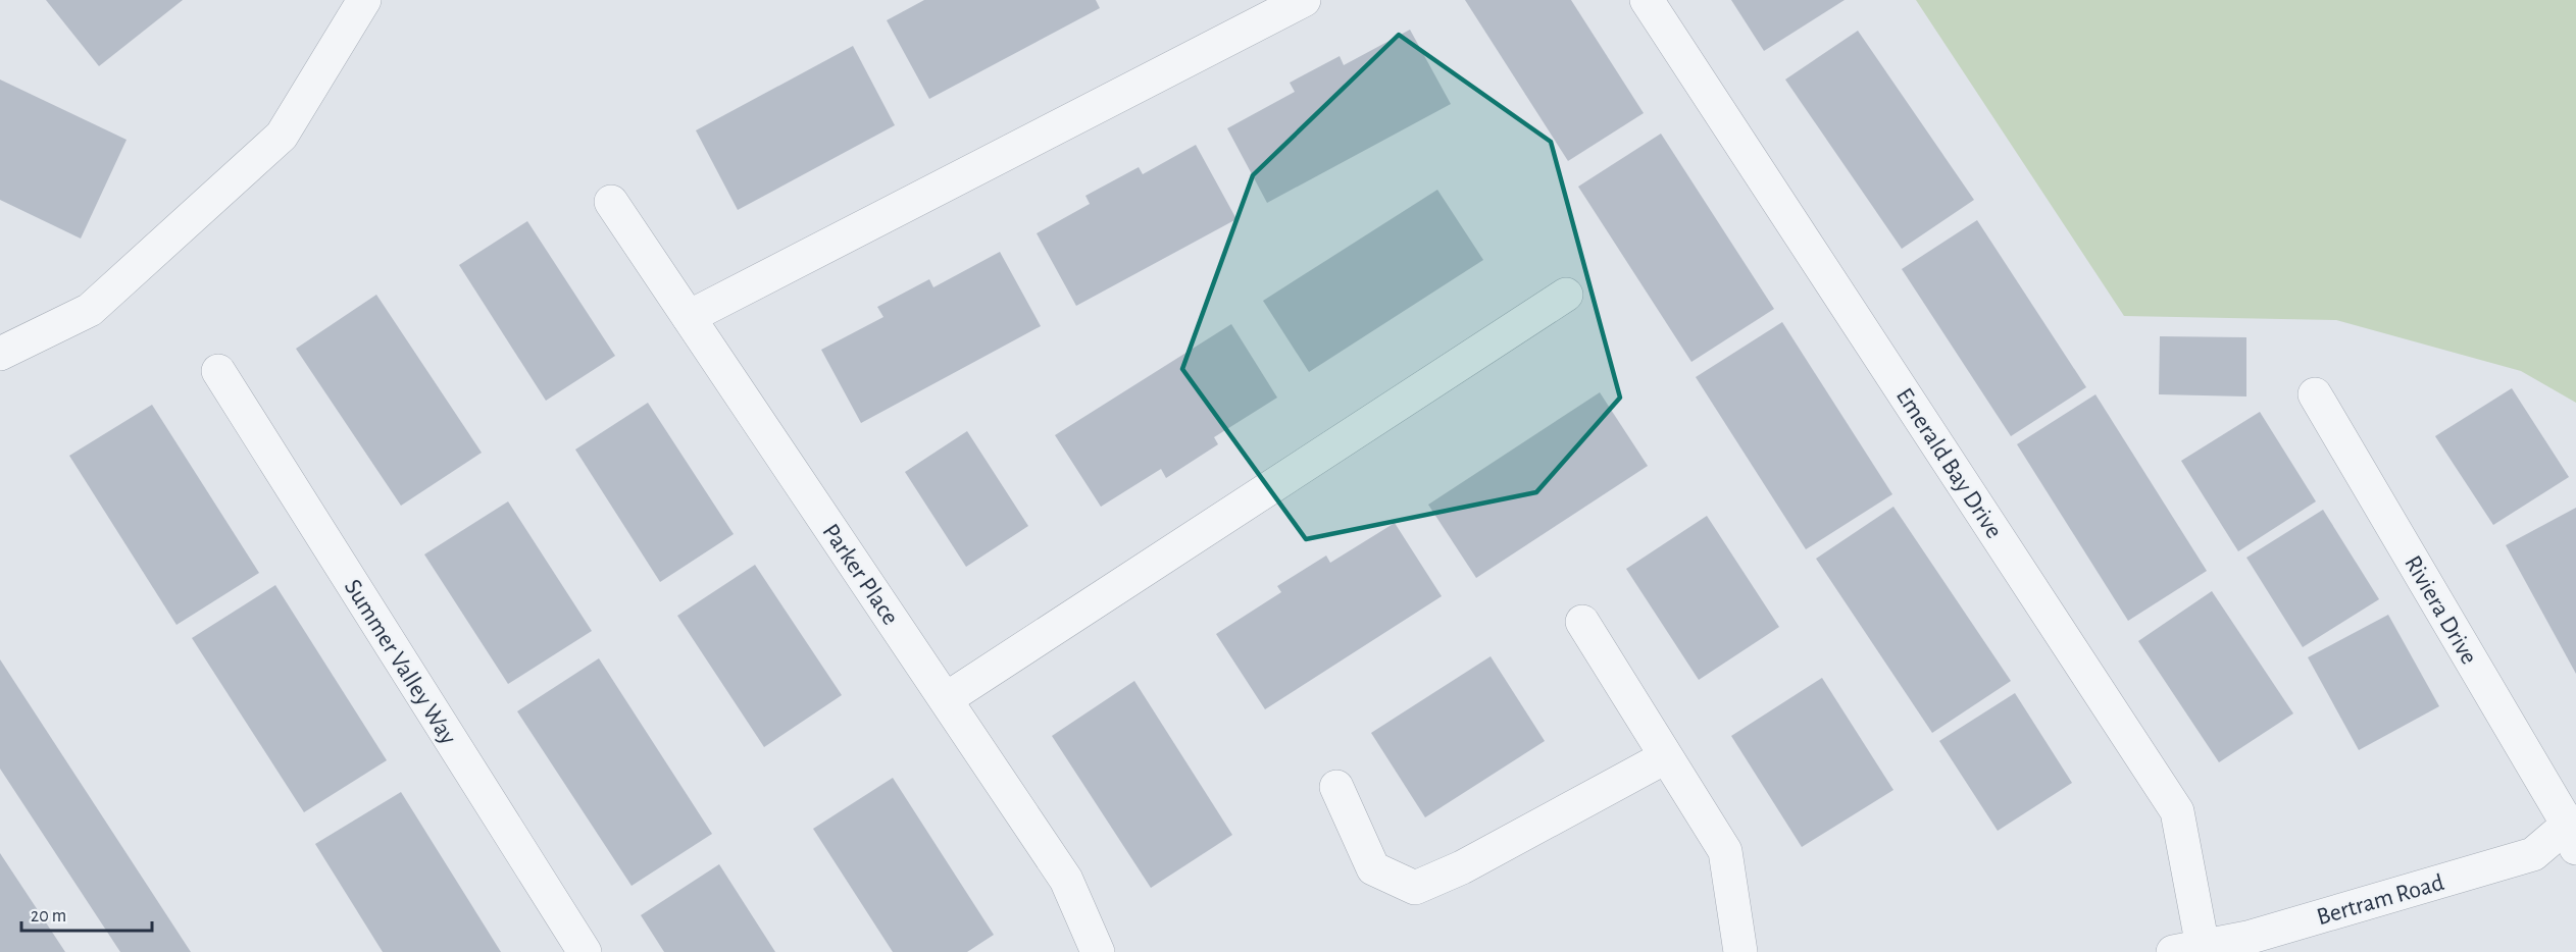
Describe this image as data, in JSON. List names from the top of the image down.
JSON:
{
  "streets": {
    "street": [
      "Emerald Bay Drive",
      "Parker Place",
      "Riviera Drive",
      "Summer Valley Way",
      "Bertram Road"
    ]
  },
  "crossings": [
    ["Emerald Bay Drive", "Bertram Road"],
    ["Riviera Drive", "Bertram Road"]
  ],
  "scale_bar": "20 m"
}
